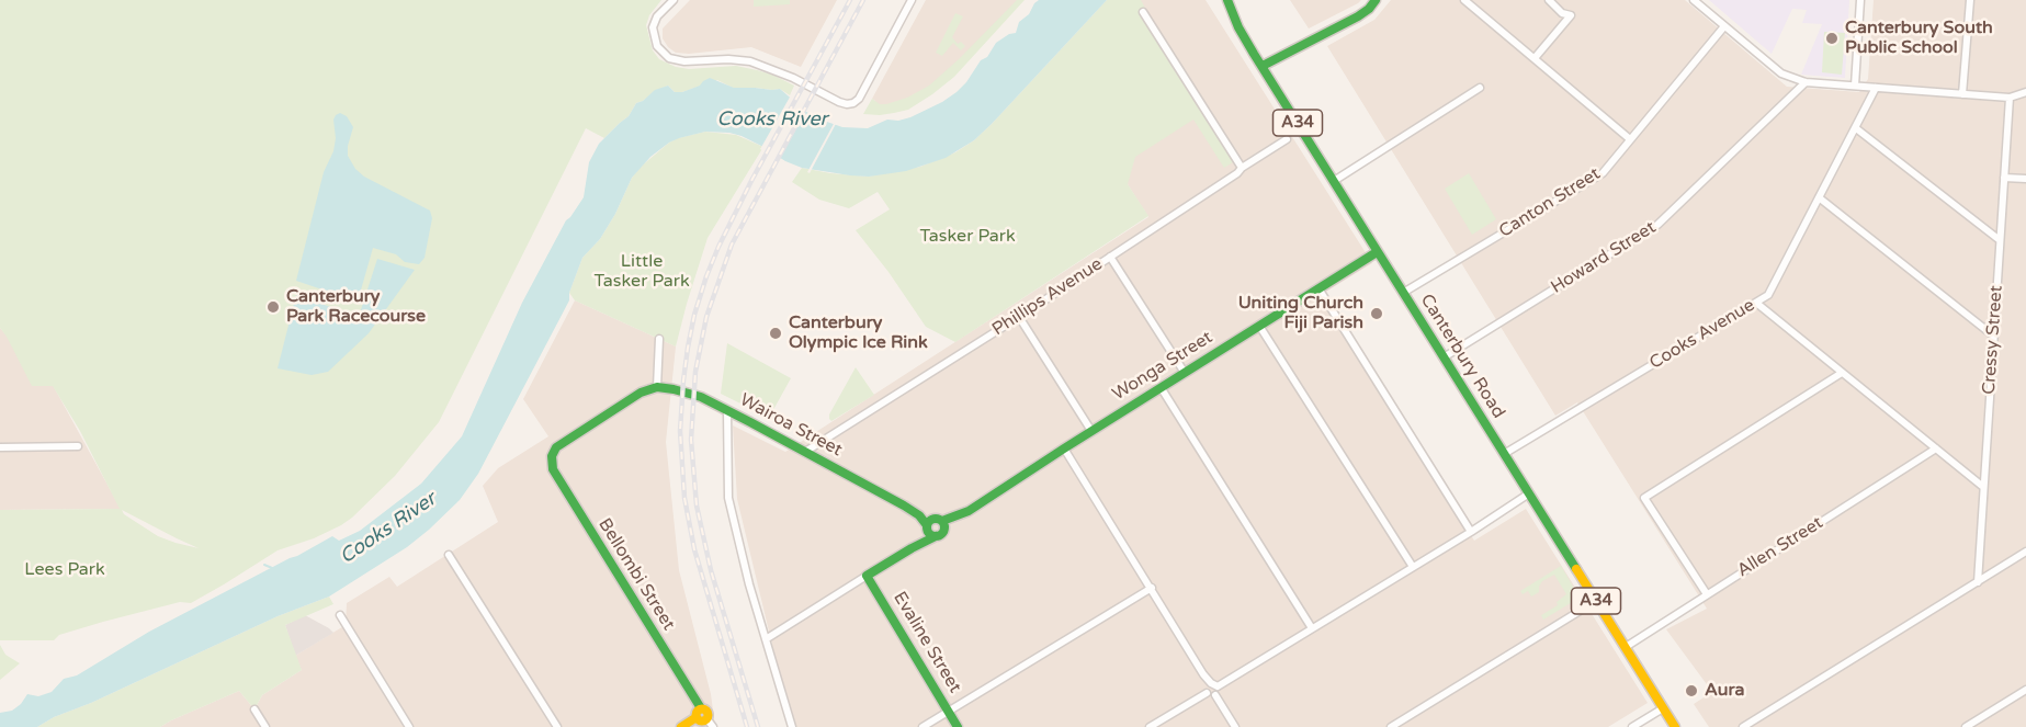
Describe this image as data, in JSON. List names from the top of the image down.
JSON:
{
  "streets": {
    "main road": [
      "A34",
      "Canterbury Road",
      "Wonga Street",
      "Wairoa Street",
      "Bellombi Street",
      "Evaline Street"
    ],
    "street": [
      "Canton Street",
      "Howard Street",
      "Phillips Avenue",
      "Cooks Avenue",
      "Cressy Street",
      "Allen Street"
    ]
  },
  "crossings": [
    ["Canton Street", "Canterbury Road"],
    ["Howard Street", "Canterbury Road"],
    ["Phillips Avenue", "Wairoa Street"],
    ["Cooks Avenue", "Canterbury Road"],
    ["Canterbury Road", "Wonga Street"],
    ["Canterbury Road", "Allen Street"],
    ["Wonga Street", "Wairoa Street"],
    ["Wonga Street", "Evaline Street"],
    ["Wairoa Street", "Bellombi Street"]
  ],
  "water": ["Cooks River"],
  "parks": ["Tasker Park", "Little Tasker Park", "Lees Park"],
  "places": [
    "Canterbury South Public School",
    "Canterbury Park Racecourse",
    "Uniting Church Fiji Parish",
    "Canterbury Olympic Ice Rink",
    "Aura"
  ]
}
